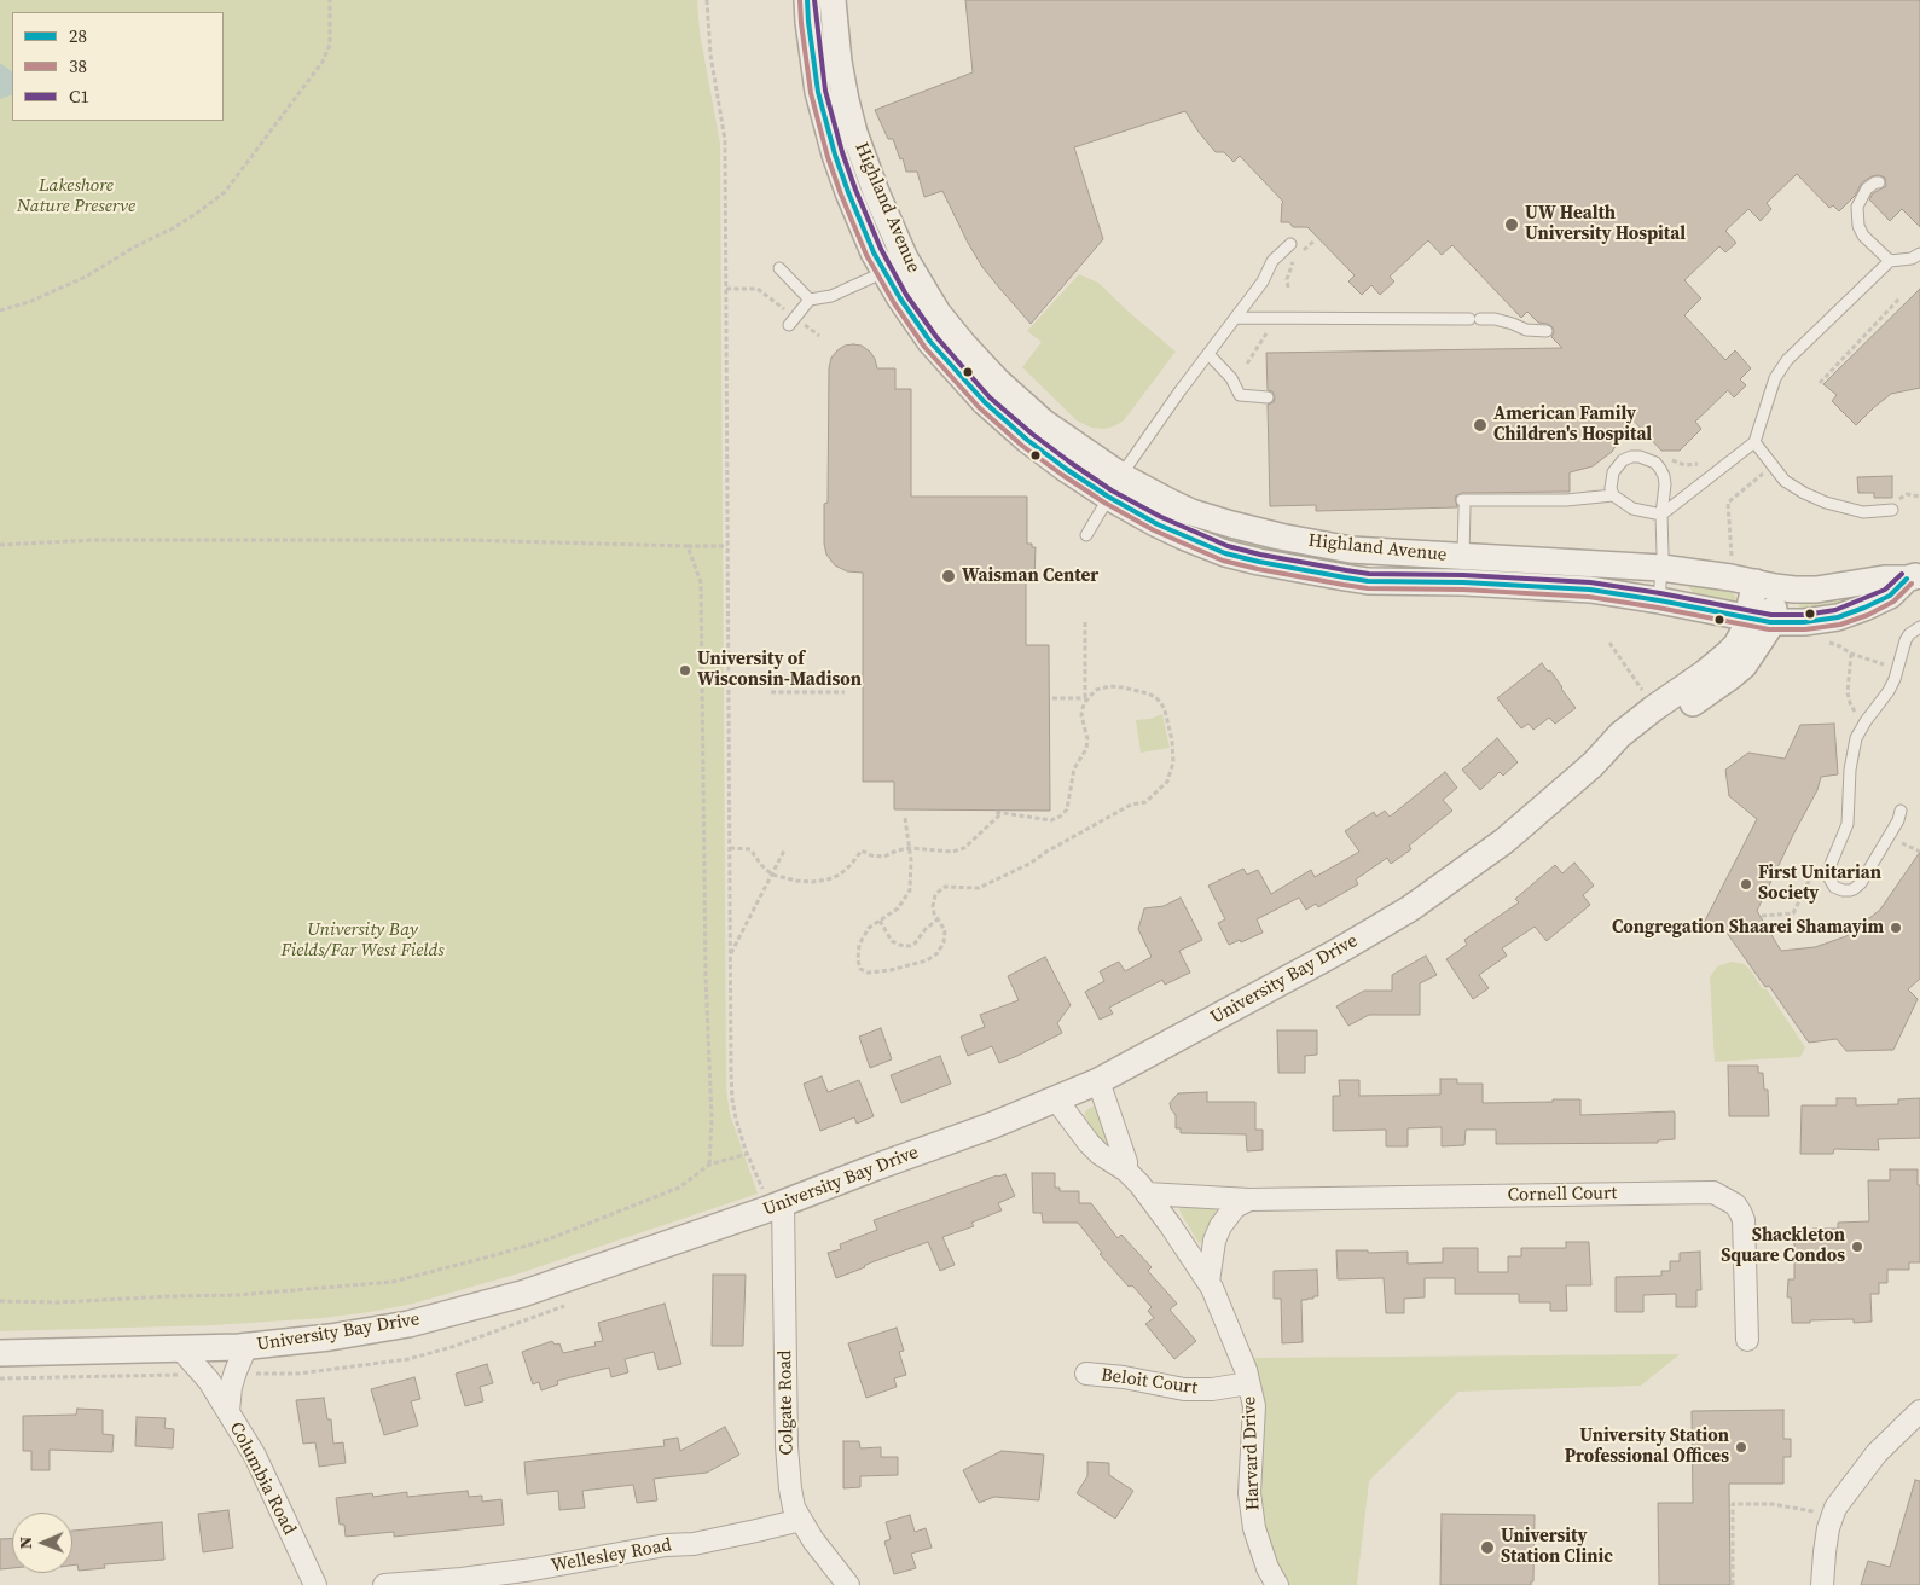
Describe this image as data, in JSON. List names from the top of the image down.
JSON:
{
  "streets": {
    "street": [
      "Highland Avenue",
      "University Bay Drive",
      "Cornell Court",
      "Beloit Court",
      "Colgate Road",
      "Harvard Drive",
      "Columbia Road",
      "Wellesley Road"
    ]
  },
  "crossings": [
    ["Highland Avenue", "University Bay Drive"],
    ["University Bay Drive", "Colgate Road"],
    ["University Bay Drive", "Harvard Drive"],
    ["University Bay Drive", "Columbia Road"],
    ["Cornell Court", "Harvard Drive"],
    ["Beloit Court", "Harvard Drive"],
    ["Colgate Road", "Wellesley Road"]
  ],
  "parks": ["Lakeshore Nature Preserve", "University Bay Fields/Far West Fields"],
  "places": [
    "UW Health University Hospital",
    "American Family Children's Hospital",
    "Waisman Center",
    "University of Wisconsin-Madison",
    "First Unitarian Society",
    "Congregation Shaarei Shamayim",
    "Shackleton Square Condos",
    "University Station Professional Offices",
    "University Station Clinic"
  ],
  "lines": ["transit line 28", "transit line 38", "transit line C1"],
  "legend": ["28", "38", "C1"],
  "north": "left"
}
